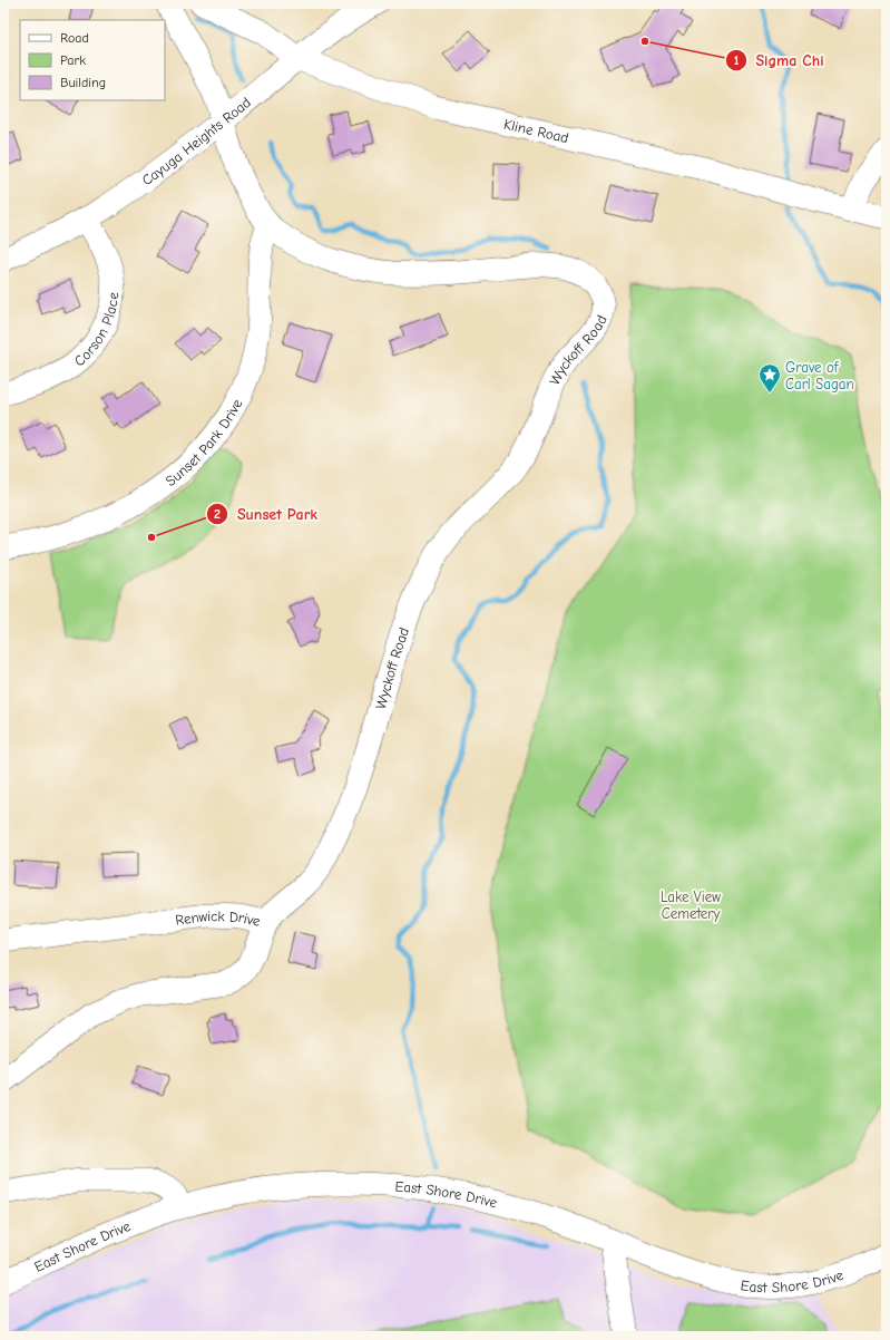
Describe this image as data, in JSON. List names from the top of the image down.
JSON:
{
  "streets": {
    "street": [
      "Kline Road",
      "Cayuga Heights Road",
      "Corson Place",
      "Wyckoff Road",
      "Sunset Park Drive",
      "Renwick Drive",
      "East Shore Drive"
    ]
  },
  "crossings": [
    ["Kline Road", "Cayuga Heights Road"],
    ["Cayuga Heights Road", "Corson Place"],
    ["Cayuga Heights Road", "Wyckoff Road"],
    ["Wyckoff Road", "Sunset Park Drive"],
    ["Wyckoff Road", "Renwick Drive"]
  ],
  "parks": ["Lake View Cemetery"],
  "places": {
    "other": ["Sigma Chi", "Sunset Park"],
    "place": ["Grave of Carl Sagan"]
  },
  "legend": ["Road", "Park", "Building"]
}
